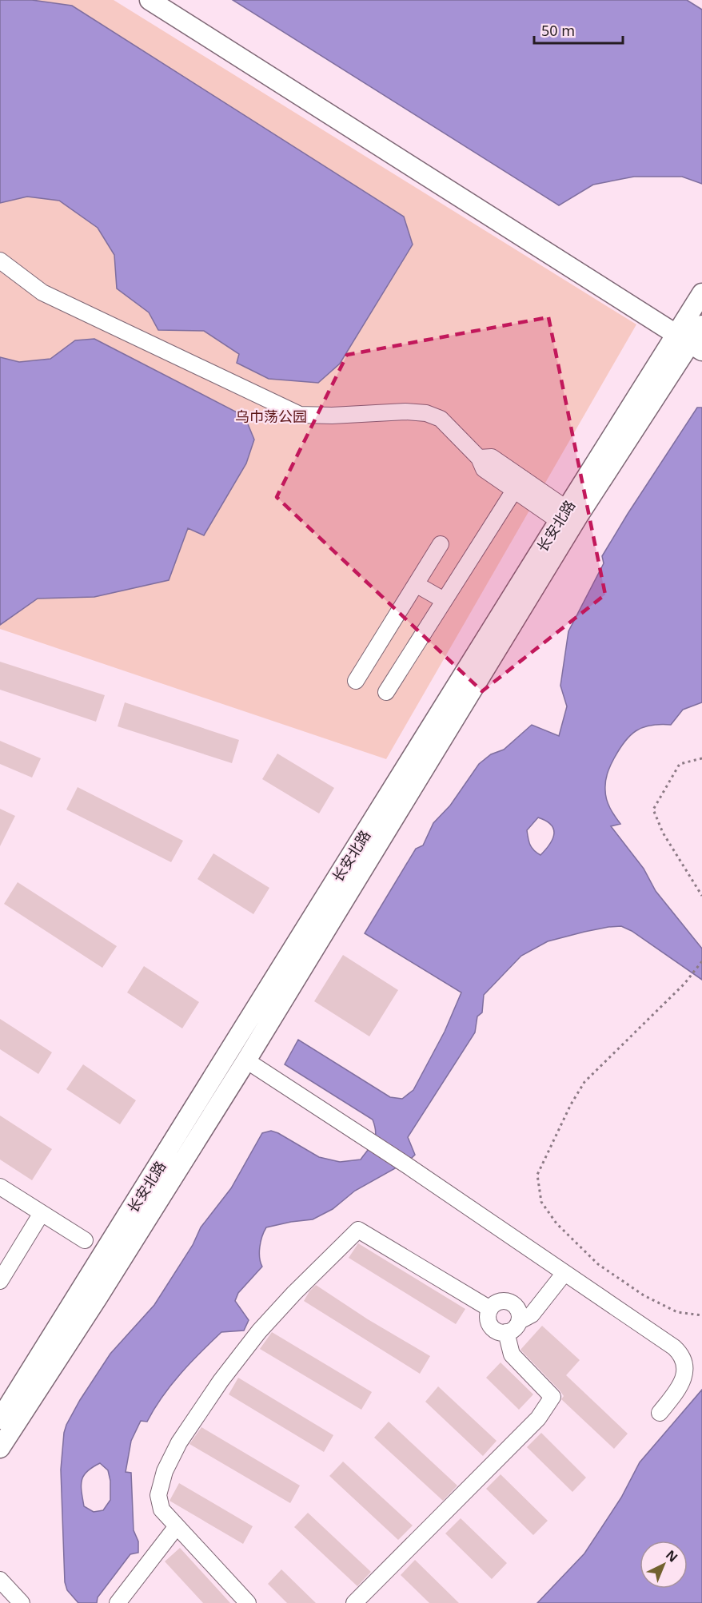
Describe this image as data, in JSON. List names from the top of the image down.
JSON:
{
  "streets": {
    "main road": ["长安北路"]
  },
  "parks": ["乌巾荡公园"],
  "scale_bar": "50 m",
  "north": "top right"
}
